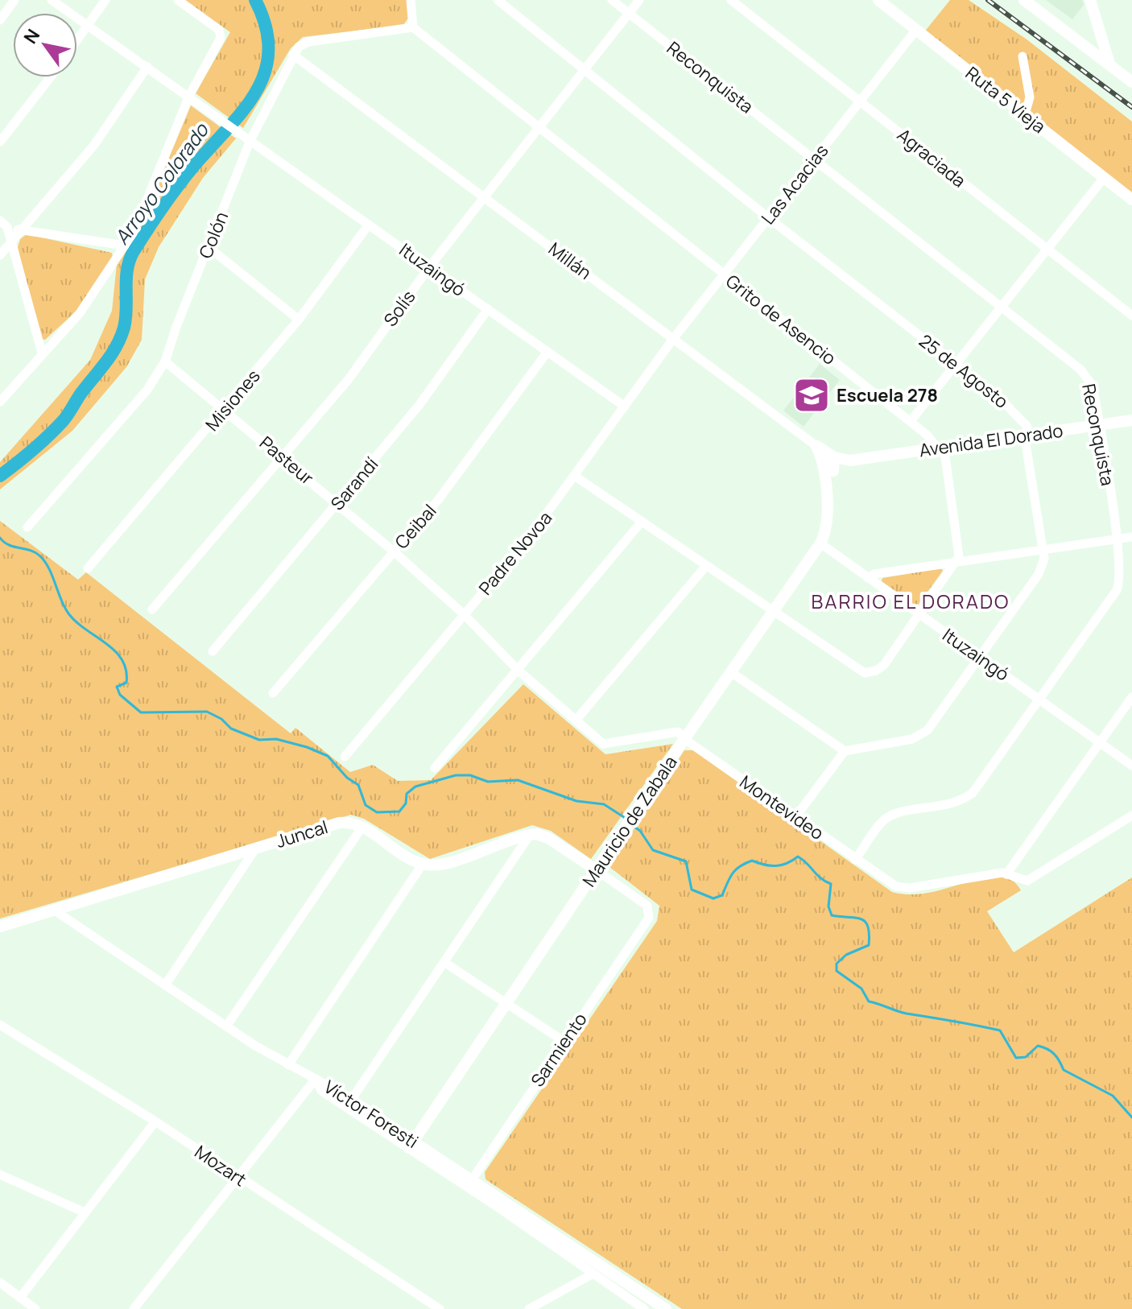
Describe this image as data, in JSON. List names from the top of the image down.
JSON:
{
  "streets": {
    "street": [
      "Reconquista",
      "Ruta 5 Vieja",
      "Agraciada",
      "Las Acacias",
      "Colón",
      "Millán",
      "Ituzaingó",
      "Solís",
      "Grito de Asencio",
      "25 de Agosto",
      "Misiones",
      "Avenida El Dorado",
      "Pasteur",
      "Sarandí",
      "Ceibal",
      "Padre Novoa",
      "Montevideo",
      "Mauricio de Zabala",
      "Juncal",
      "Sarmiento",
      "Víctor Foresti",
      "Mozart"
    ]
  },
  "crossings": [
    ["Reconquista", "Las Acacias"],
    ["Reconquista", "Ituzaingó"],
    ["Reconquista", "Solís"],
    ["Reconquista", "Avenida El Dorado"],
    ["Reconquista", "Montevideo"],
    ["Ruta 5 Vieja", "Las Acacias"],
    ["Agraciada", "Las Acacias"],
    ["Las Acacias", "Millán"],
    ["Las Acacias", "Grito de Asencio"],
    ["Las Acacias", "25 de Agosto"],
    ["Las Acacias", "Padre Novoa"],
    ["Colón", "Millán"],
    ["Colón", "Ituzaingó"],
    ["Colón", "Pasteur"],
    ["Millán", "Solís"],
    ["Millán", "Avenida El Dorado"],
    ["Millán", "Padre Novoa"],
    ["Millán", "Mauricio de Zabala"],
    ["Ituzaingó", "Solís"],
    ["Ituzaingó", "25 de Agosto"],
    ["Ituzaingó", "Misiones"],
    ["Ituzaingó", "Sarandí"],
    ["Ituzaingó", "Ceibal"],
    ["Ituzaingó", "Padre Novoa"],
    ["Ituzaingó", "Mauricio de Zabala"],
    ["Solís", "Grito de Asencio"],
    ["Solís", "25 de Agosto"],
    ["Solís", "Pasteur"],
    ["Grito de Asencio", "Avenida El Dorado"],
    ["25 de Agosto", "Avenida El Dorado"],
    ["Misiones", "Pasteur"],
    ["Pasteur", "Sarandí"],
    ["Pasteur", "Ceibal"],
    ["Pasteur", "Padre Novoa"],
    ["Pasteur", "Montevideo"],
    ["Padre Novoa", "Montevideo"],
    ["Montevideo", "Mauricio de Zabala"],
    ["Mauricio de Zabala", "Sarmiento"],
    ["Mauricio de Zabala", "Víctor Foresti"],
    ["Sarmiento", "Víctor Foresti"]
  ],
  "districts": ["BARRIO EL DORADO"],
  "water": ["Arroyo Colorado"],
  "places": {
    "school or university": ["Escuela 278"]
  },
  "north": "top left"
}
